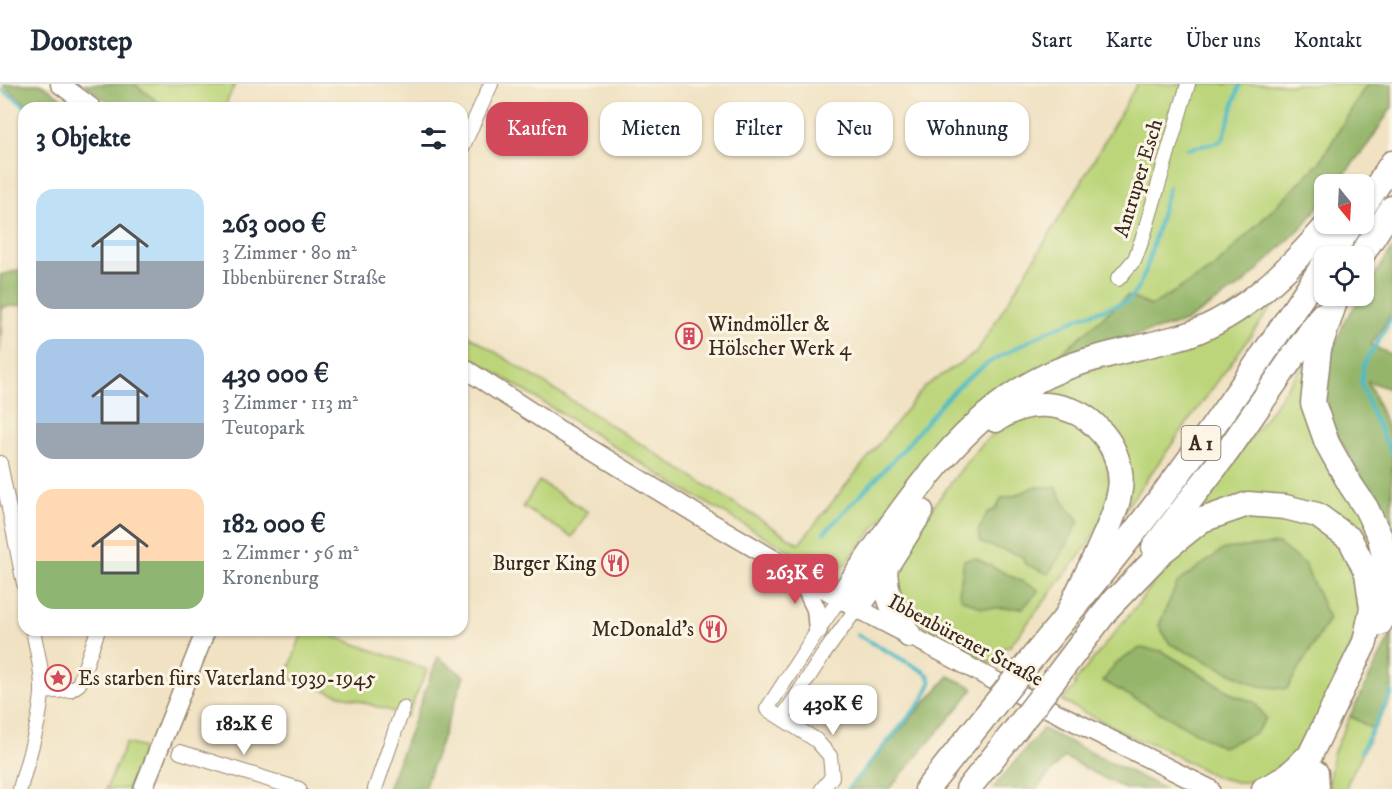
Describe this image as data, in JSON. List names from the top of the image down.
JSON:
{
  "streets": {
    "highway": ["A 1"],
    "main road": ["Ibbenbürener Straße"],
    "street": ["Antruper Esch"]
  },
  "places": {
    "building": ["Windmöller & Hölscher Werk 4"],
    "restaurant": ["Burger King", "McDonald's"],
    "place": ["Es starben fürs Vaterland 1939-1945"]
  },
  "north": "bottom",
  "page": {
    "header": "Doorstep",
    "nav": [
      "Start",
      "Karte",
      "Über uns",
      "Kontakt"
    ],
    "chip": [
      "Kaufen",
      "Mieten",
      "Filter",
      "Neu",
      "Wohnung"
    ],
    "heading": "3 Objekte",
    "list": [
      {
        "name": "263 000 €",
        "note": "3 Zimmer · 80 m² · Ibbenbürener Straße"
      },
      {
        "name": "430 000 €",
        "note": "3 Zimmer · 113 m² · Teutopark"
      },
      {
        "name": "182 000 €",
        "note": "2 Zimmer · 56 m² · Kronenburg"
      }
    ],
    "price": ["263K €", "430K €", "182K €"]
  }
}
